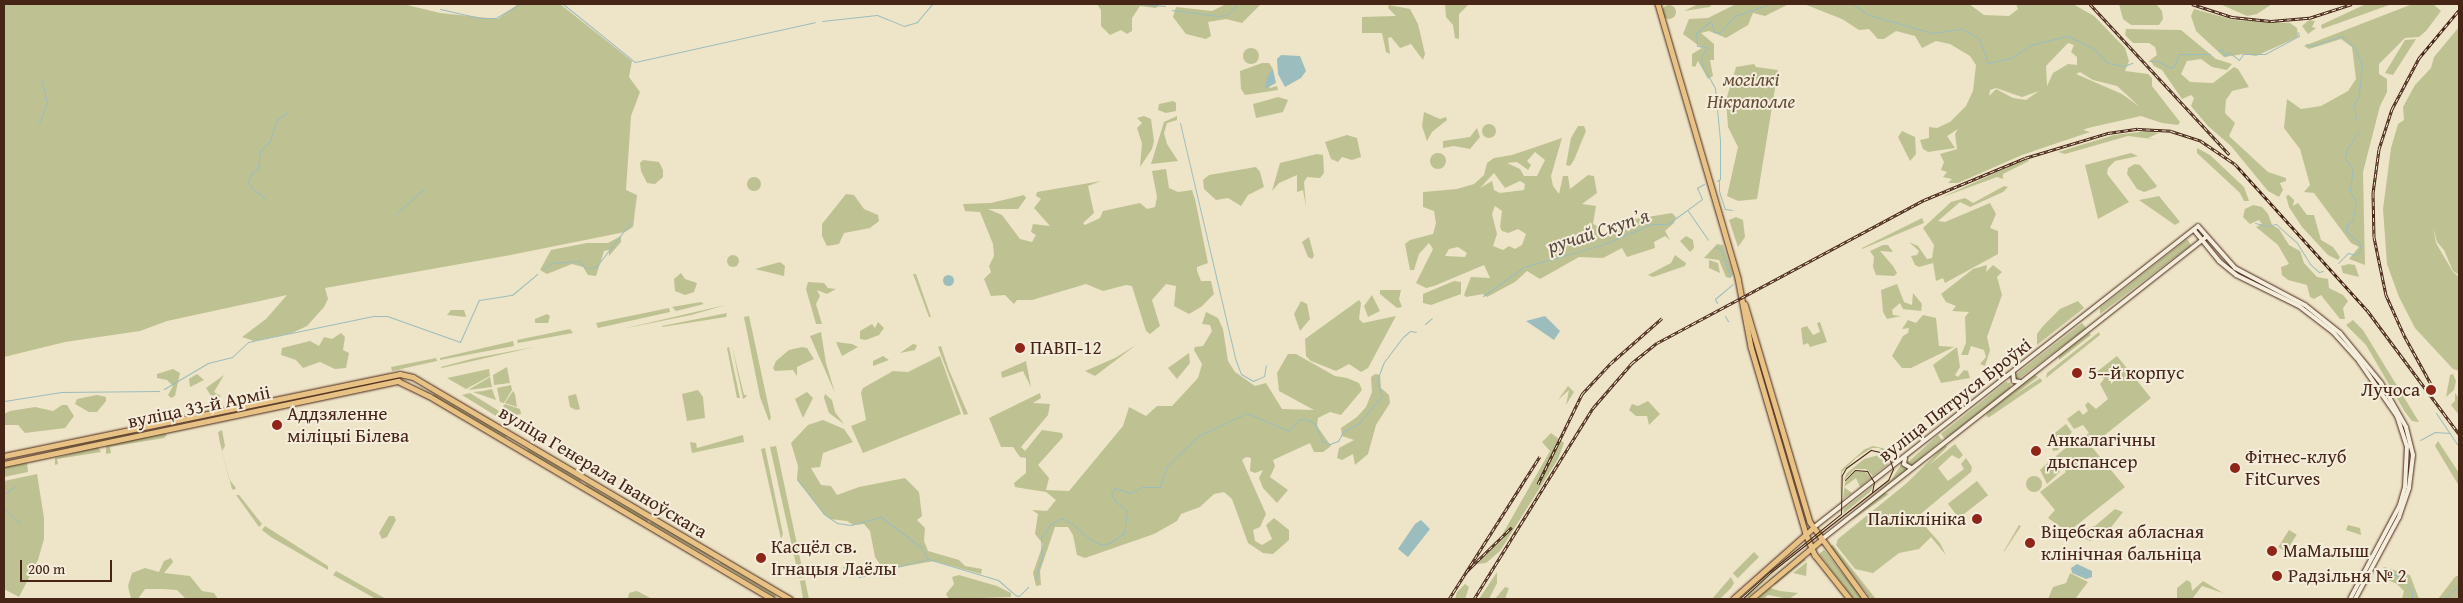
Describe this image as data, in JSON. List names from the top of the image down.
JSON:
{
  "streets": {
    "main road": ["вуліца Пятруся Броўкі", "вуліца 33-й Арміі", "вуліца Генерала Іваноўскага"]
  },
  "crossings": [
    ["вуліца 33-й Арміі", "вуліца Генерала Іваноўскага"]
  ],
  "water": ["ручай Скупʼя"],
  "parks": ["могілкі Нікраполле"],
  "places": [
    "ПАВП-12",
    "5--й корпус",
    "Лучоса",
    "Аддзяленне міліцыі Білева",
    "Анкалагічны дыспансер",
    "Фітнес-клуб FitCurves",
    "Паліклініка",
    "Віцебская абласная клінічная бальніца",
    "МаМалыш",
    "Касцёл св. Ігнацыя Лаёлы",
    "Радзільня № 2"
  ],
  "scale_bar": "200 m"
}
